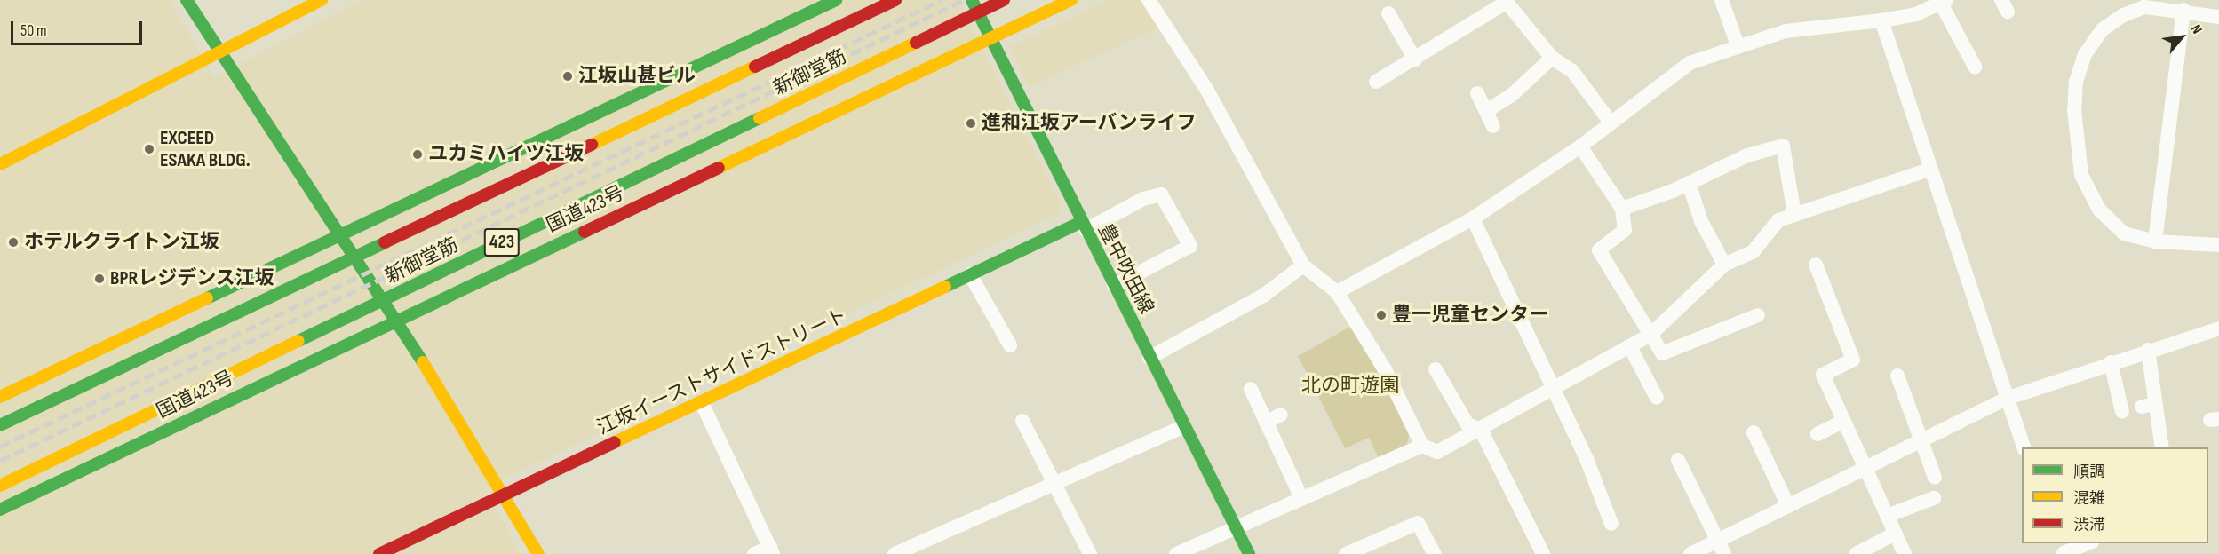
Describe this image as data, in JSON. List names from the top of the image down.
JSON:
{
  "streets": {
    "main road": [
      "新御堂筋",
      "国道423号",
      "423",
      "豊中吹田線",
      "江坂イーストサイドストリート"
    ]
  },
  "crossings": [
    ["国道423号", "豊中吹田線"],
    ["豊中吹田線", "江坂イーストサイドストリート"]
  ],
  "parks": ["北の町遊園"],
  "places": [
    "江坂山甚ビル",
    "進和江坂アーバンライフ",
    "EXCEED ESAKA BLDG.",
    "ユカミハイツ江坂",
    "ホテルクライトン江坂",
    "BPRレジデンス江坂",
    "豊一児童センター"
  ],
  "legend": ["順調", "混雑", "渋滞"],
  "scale_bar": "50 m",
  "north": "top right"
}
